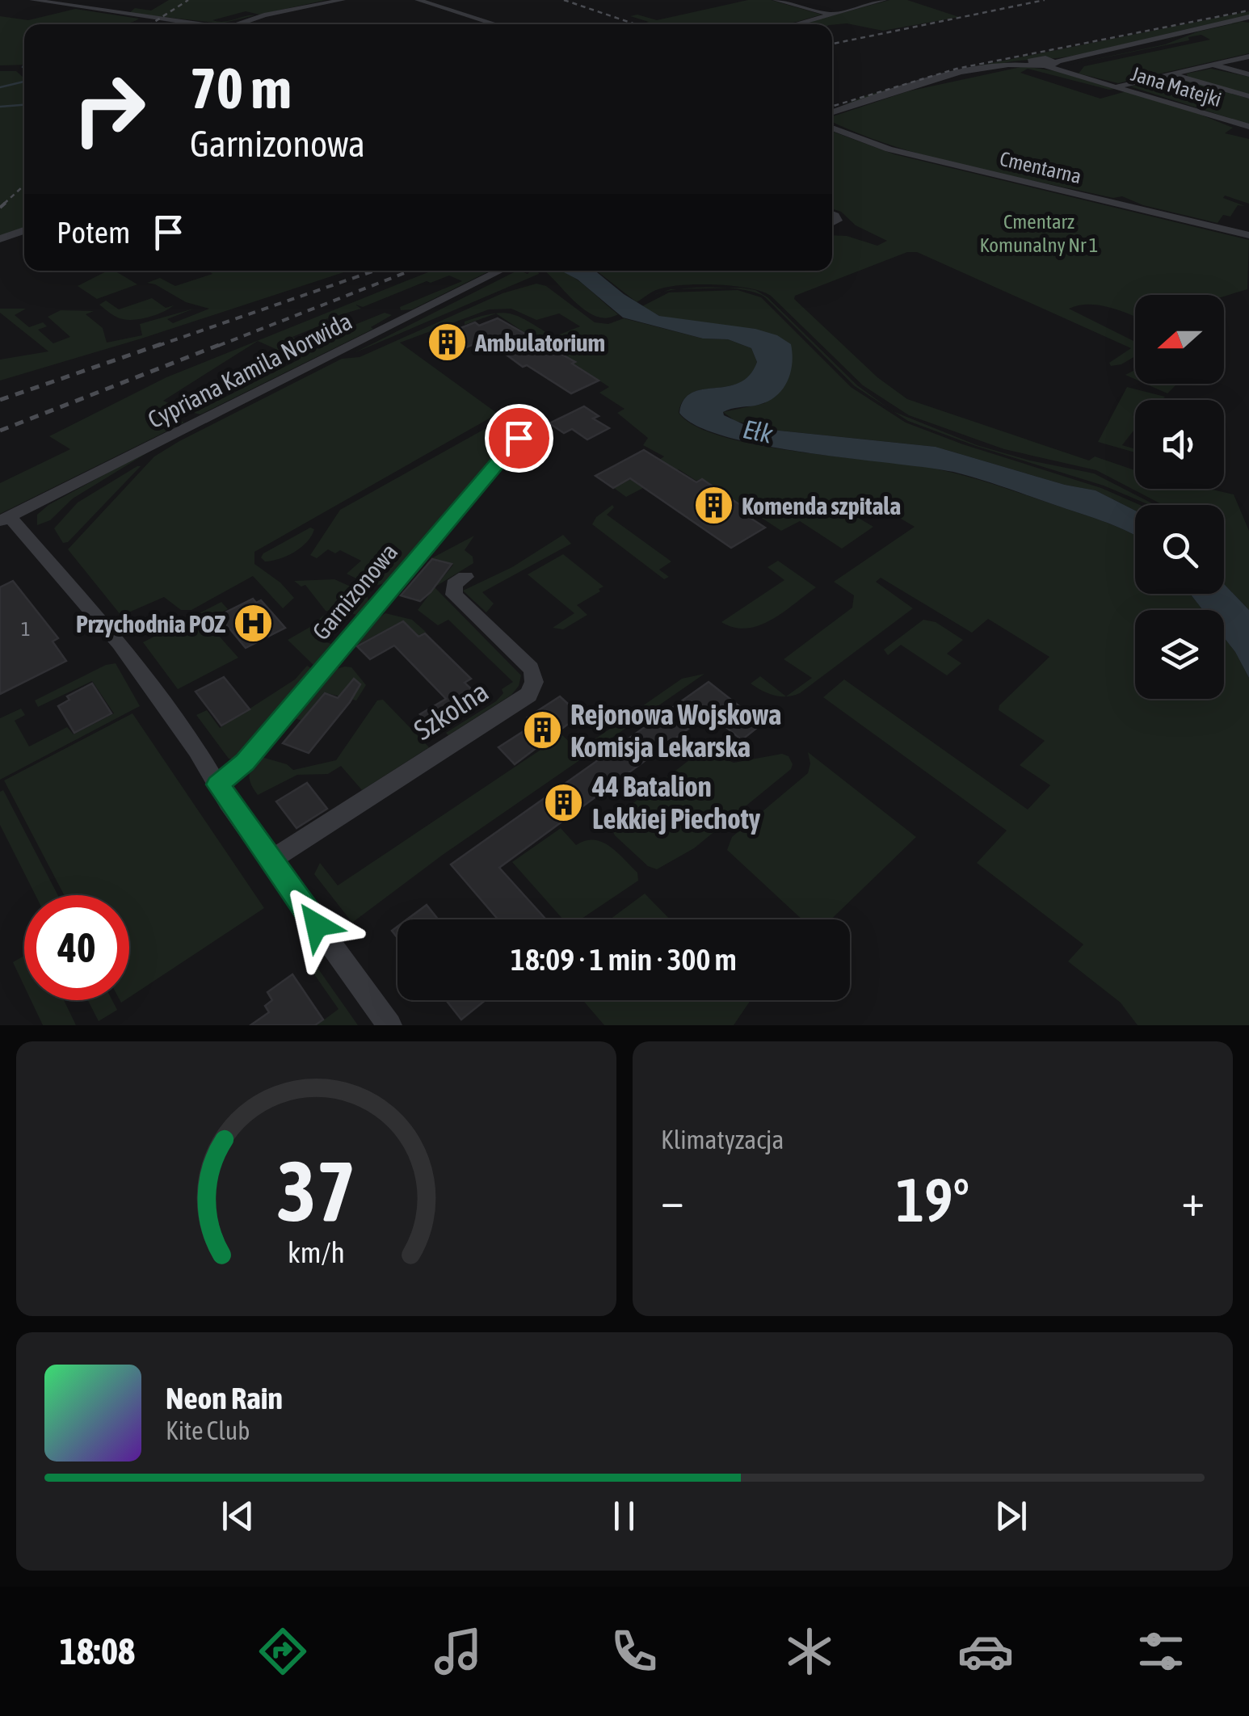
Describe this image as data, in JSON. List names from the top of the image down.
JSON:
{
  "streets": {
    "street": [
      "Jana Matejki",
      "Cmentarna",
      "Cypriana Kamila Norwida",
      "Garnizonowa",
      "Szkolna"
    ]
  },
  "water": ["Ełk"],
  "parks": ["Cmentarz Komunalny Nr 1"],
  "places": {
    "building": [
      "Ambulatorium",
      "Komenda szpitala",
      "Rejonowa Wojskowa Komisja Lekarska",
      "44 Batalion Lekkiej Piechoty"
    ],
    "hospital": ["Przychodnia POZ"]
  },
  "house_numbers": ["1"],
  "north": "left",
  "page": {
    "turn": ["70 m", "Garnizonowa"],
    "then": "Potem",
    "limit": "40",
    "trip": "18:09 · 1 min · 300 m",
    "tile": "Klimatyzacja",
    "heat": ["−", "19°", "+"],
    "song": ["Neon Rain", "Kite Club"],
    "tabs": "18:08",
    "gauge": ["37", "km/h"]
  }
}
